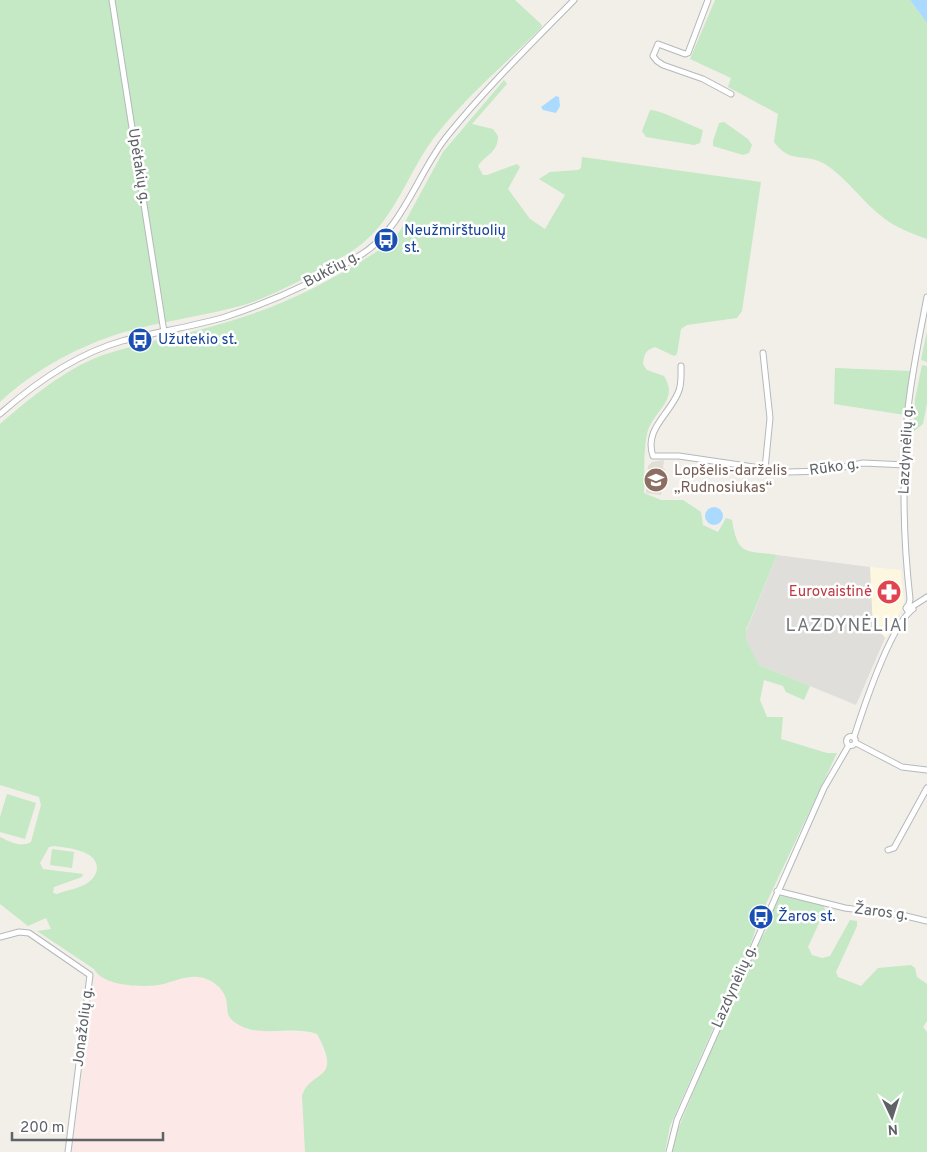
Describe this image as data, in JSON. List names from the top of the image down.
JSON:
{
  "streets": {
    "street": [
      "Upėtakių g.",
      "Bukčių g.",
      "Lazdynėlių g.",
      "Rūko g.",
      "Žaros g.",
      "Jonažolių g."
    ]
  },
  "crossings": [
    ["Upėtakių g.", "Bukčių g."],
    ["Lazdynėlių g.", "Rūko g."],
    ["Lazdynėlių g.", "Žaros g."]
  ],
  "districts": ["LAZDYNĖLIAI"],
  "places": {
    "bus stop": ["Neužmirštuolių st.", "Užutekio st.", "Žaros st."],
    "school or university": ["Lopšelis-darželis „Rudnosiukas“"],
    "pharmacy": ["Eurovaistinė"]
  },
  "scale_bar": "200 m",
  "north": "bottom"
}
